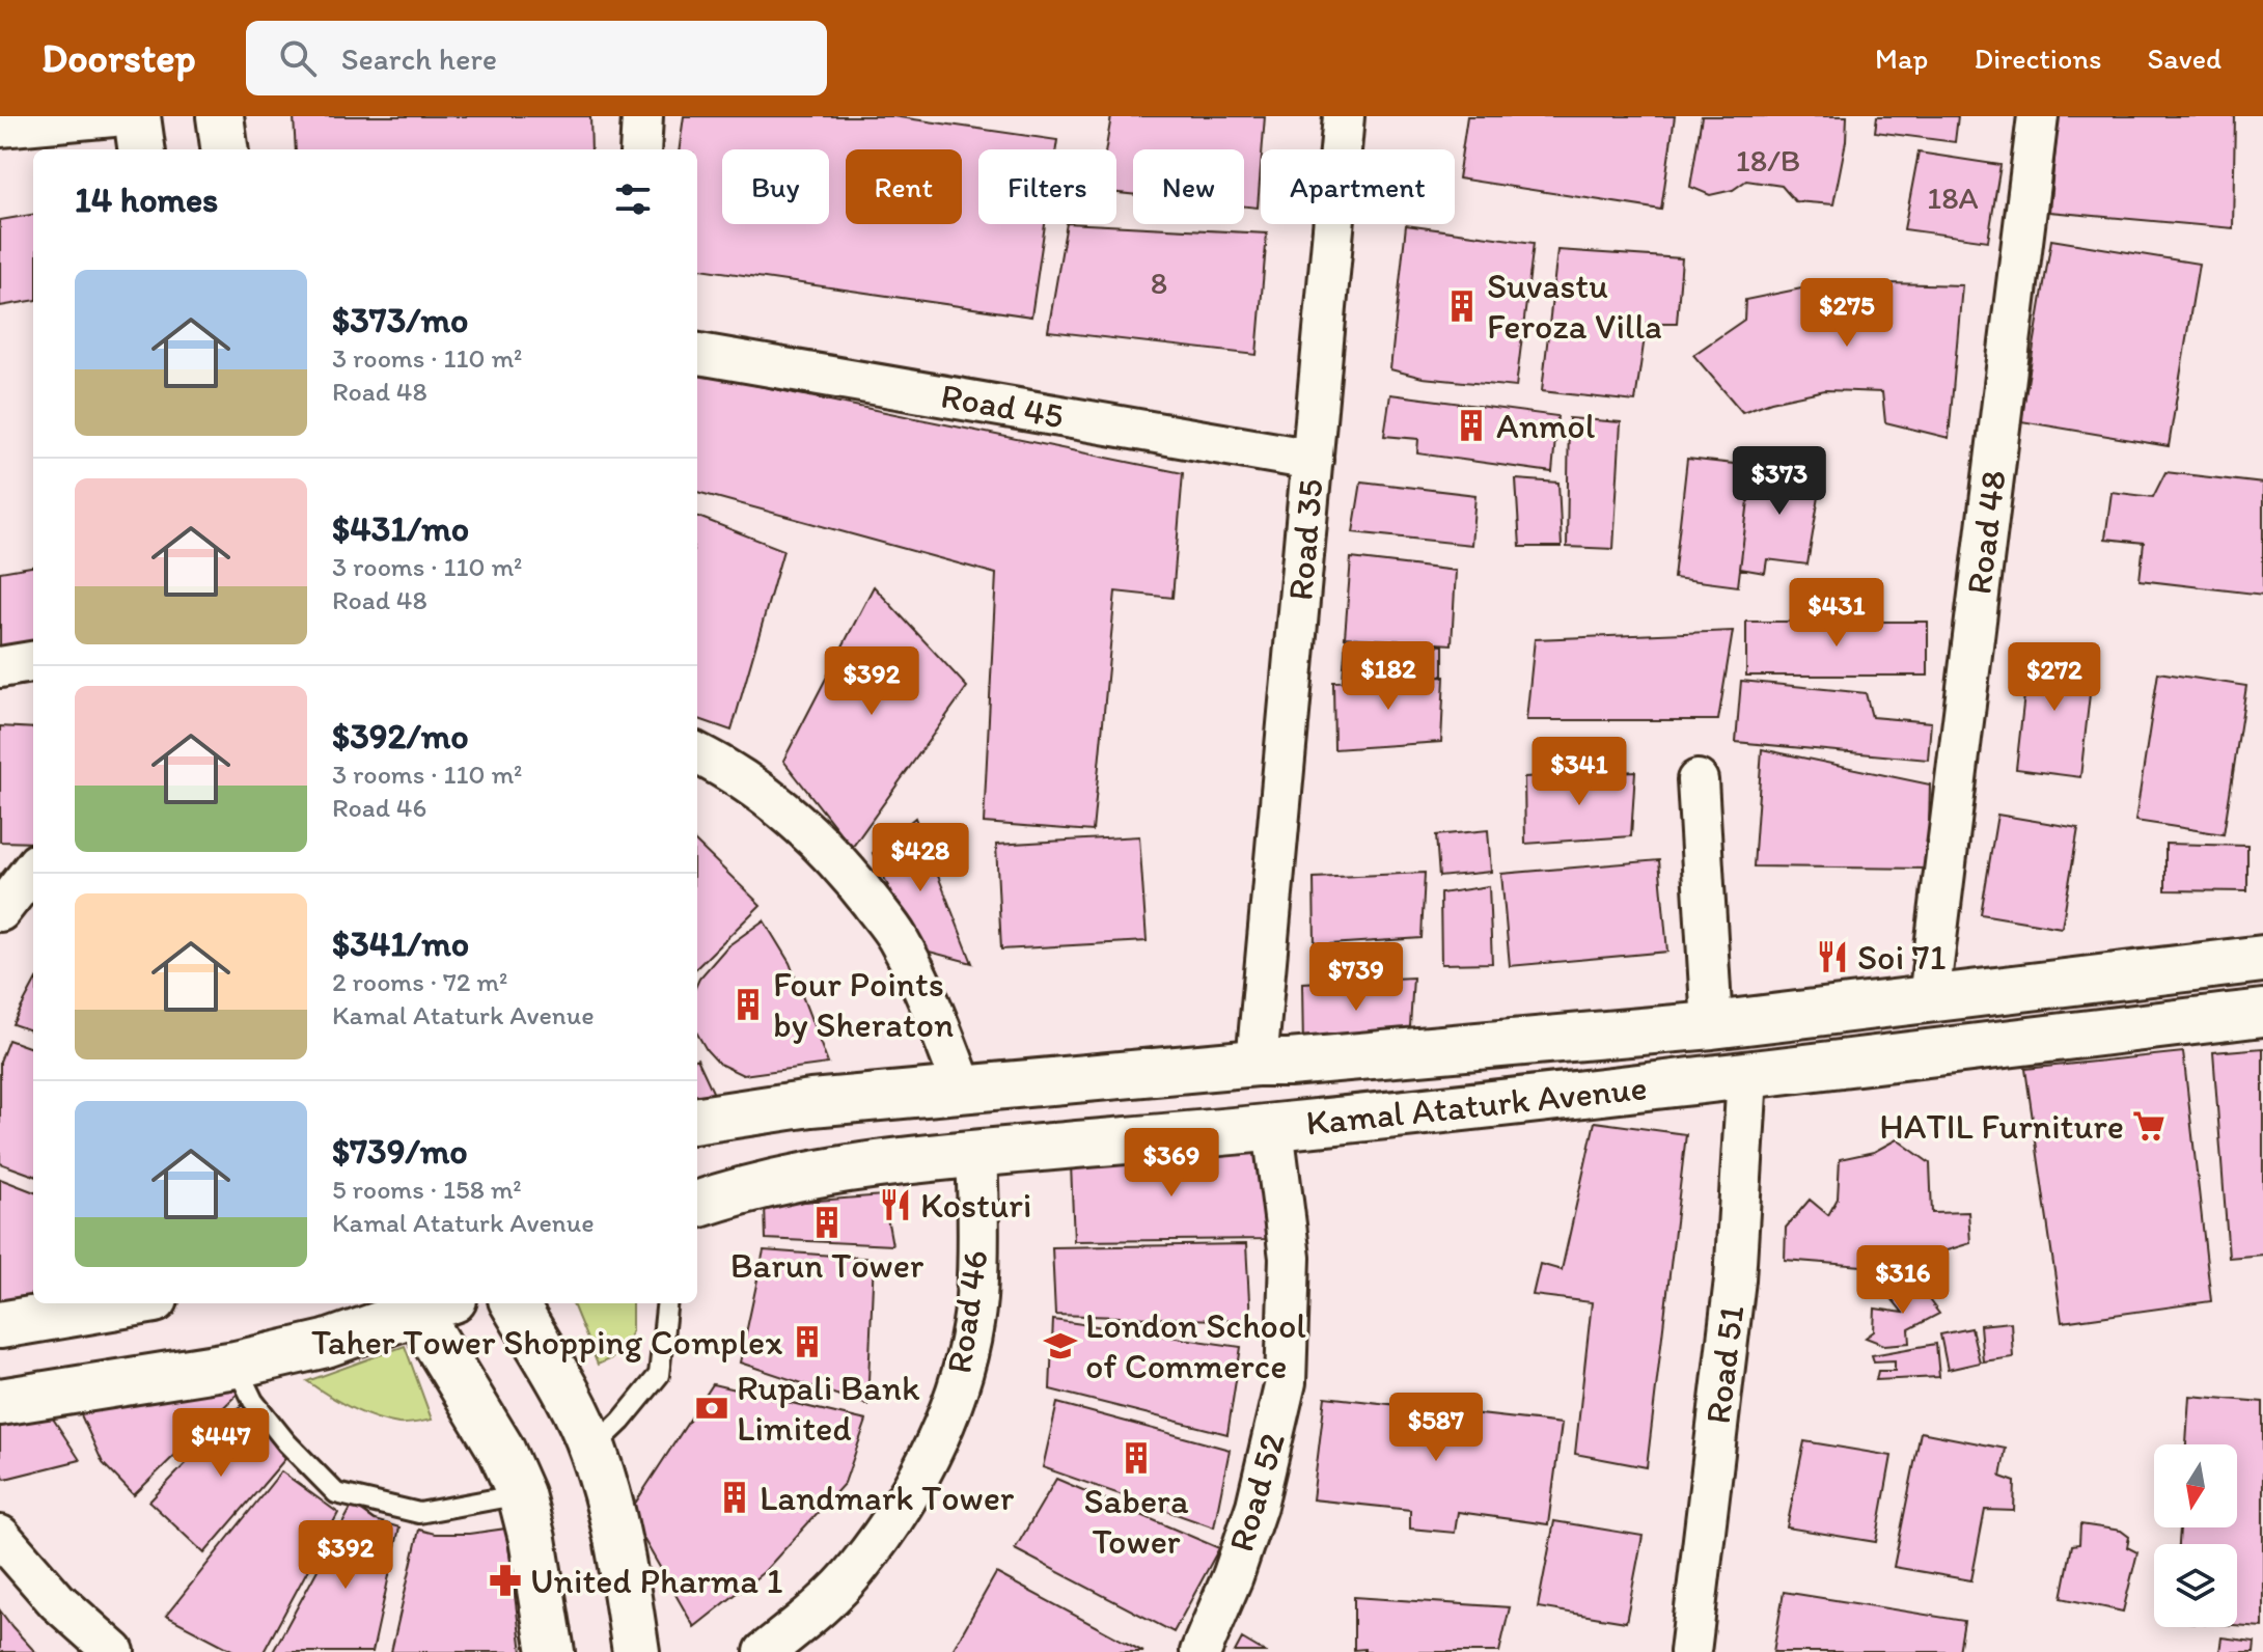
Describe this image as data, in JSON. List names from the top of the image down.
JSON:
{
  "streets": {
    "main road": ["Kamal Ataturk Avenue"],
    "street": [
      "Road 45",
      "Road 48",
      "Road 35",
      "Road 46",
      "Road 51",
      "Road 52"
    ]
  },
  "crossings": [
    ["Road 45", "Road 35"],
    ["Road 48", "Kamal Ataturk Avenue"],
    ["Road 35", "Kamal Ataturk Avenue"],
    ["Kamal Ataturk Avenue", "Road 46"],
    ["Kamal Ataturk Avenue", "Road 51"],
    ["Kamal Ataturk Avenue", "Road 52"]
  ],
  "places": {
    "building": [
      "Suvastu Feroza Villa",
      "Anmol",
      "Four Points by Sheraton",
      "Barun Tower",
      "Taher Tower Shopping Complex",
      "Sabera Tower",
      "Landmark Tower"
    ],
    "restaurant": ["Soi 71", "Kosturi"],
    "supermarket": ["HATIL Furniture"],
    "school or university": ["London School of Commerce"],
    "bank": ["Rupali Bank Limited"],
    "pharmacy": ["United Pharma 1"]
  },
  "house_numbers": ["18/B", "18A", "8"],
  "north": "bottom",
  "page": {
    "header": "Doorstep",
    "search": "Search here",
    "nav": ["Map", "Directions", "Saved"],
    "chip": [
      "Buy",
      "Rent",
      "Filters",
      "New",
      "Apartment"
    ],
    "heading": "14 homes",
    "list": [
      {
        "name": "$373/mo",
        "note": "3 rooms · 110 m² · Road 48"
      },
      {
        "name": "$431/mo",
        "note": "3 rooms · 110 m² · Road 48"
      },
      {
        "name": "$392/mo",
        "note": "3 rooms · 110 m² · Road 46"
      },
      {
        "name": "$341/mo",
        "note": "2 rooms · 72 m² · Kamal Ataturk Avenue"
      },
      {
        "name": "$739/mo",
        "note": "5 rooms · 158 m² · Kamal Ataturk Avenue"
      }
    ],
    "price": [
      "$275",
      "$373",
      "$431",
      "$182",
      "$272",
      "$392",
      "$341",
      "$428",
      "$739",
      "$369",
      "$316",
      "$587",
      "$447",
      "$392"
    ]
  }
}
